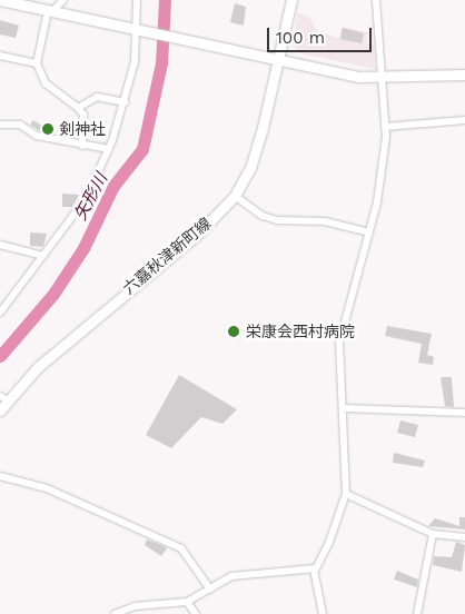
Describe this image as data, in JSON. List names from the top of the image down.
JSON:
{
  "streets": {
    "main road": ["六嘉秋津新町線"]
  },
  "water": ["矢形川"],
  "places": ["剣神社", "栄康会西村病院"],
  "scale_bar": "100 m"
}
